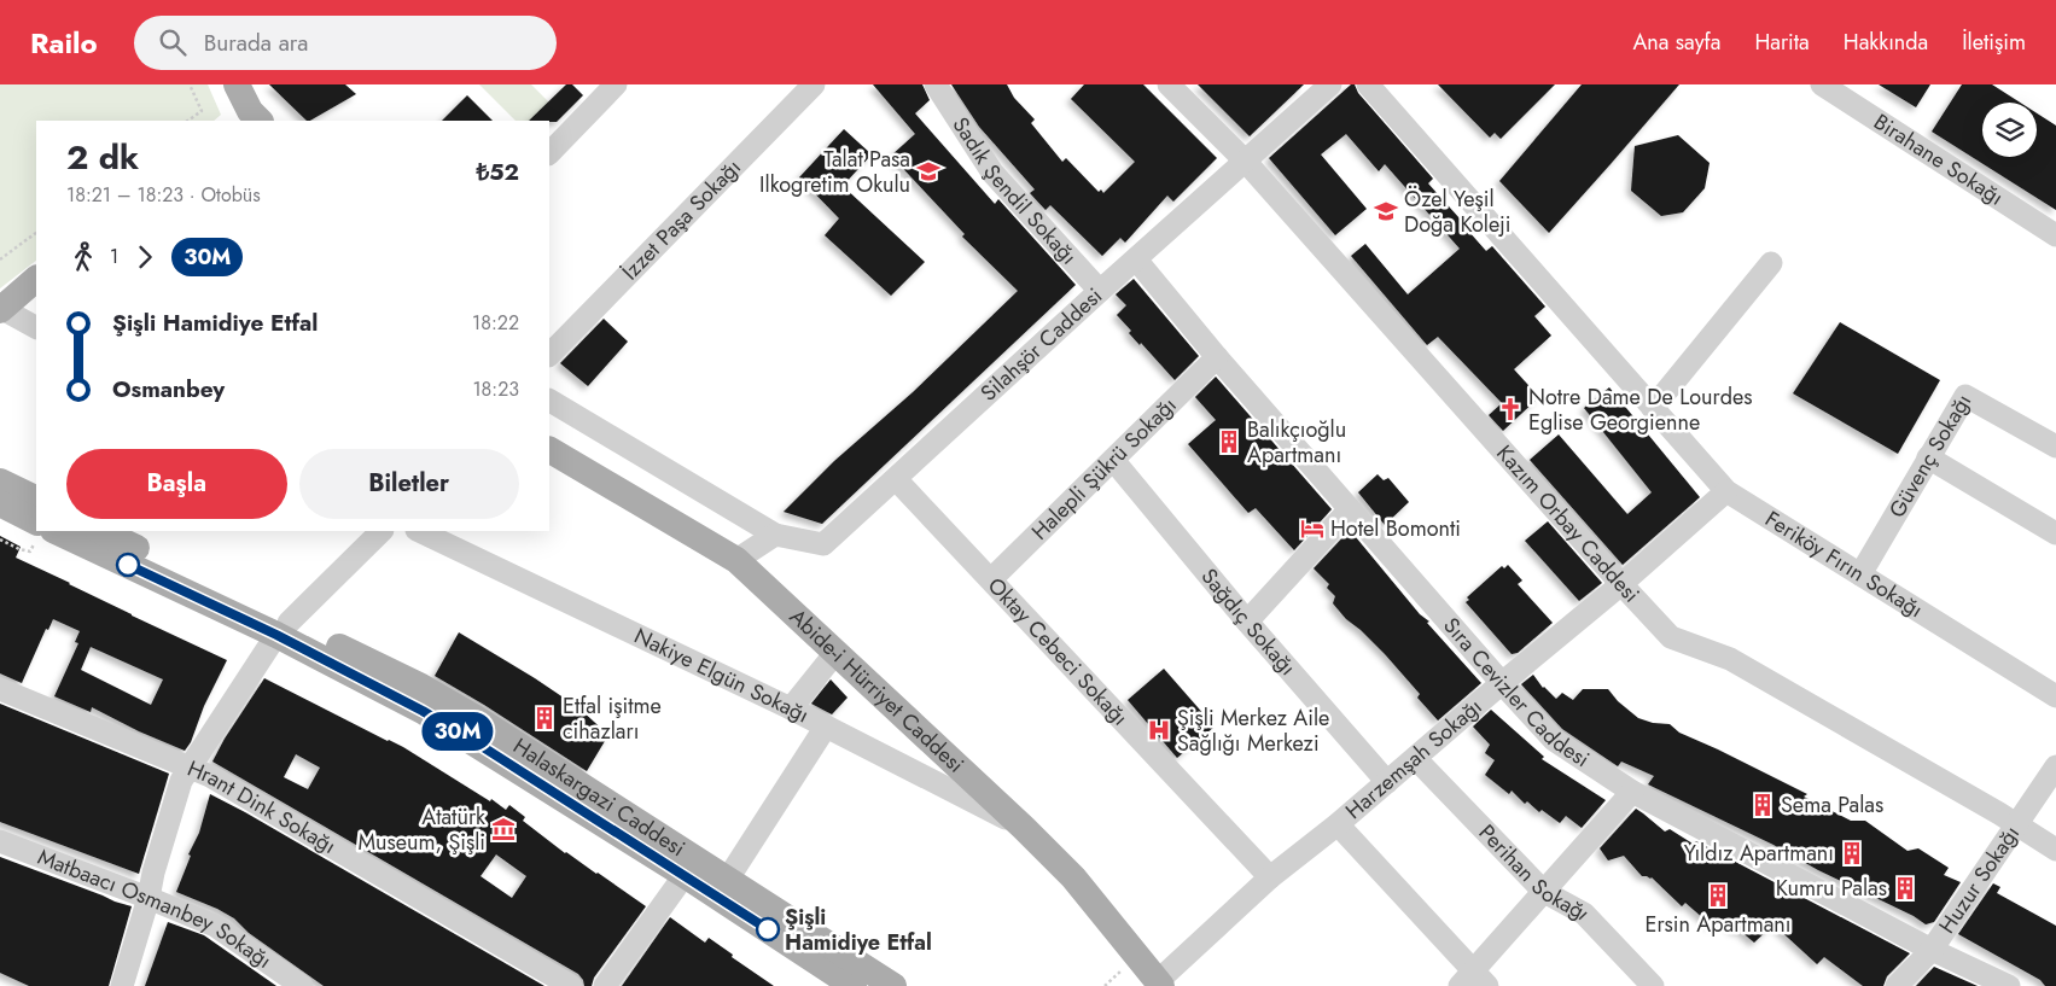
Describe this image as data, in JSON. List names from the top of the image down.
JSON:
{
  "streets": {
    "main road": ["Abide-i Hürriyet Caddesi", "Halaskargazi Caddesi"],
    "street": [
      "Birahane Sokağı",
      "Sadık Şendil Sokağı",
      "İzzet Paşa Sokağı",
      "Silahşör Caddesi",
      "Güvenç Sokağı",
      "Halepli Şükrü Sokağı",
      "Kazım Orbay Caddesi",
      "Feriköy Fırın Sokağı",
      "Sağdıç Sokağı",
      "Oktay Cebeci Sokağı",
      "Nakiye Elgün Sokağı",
      "Sıra Cevizler Caddesi",
      "Harzemşah Sokağı",
      "Hrant Dink Sokağı",
      "Perihan Sokağı",
      "Huzur Sokağı",
      "Matbaacı Osmanbey Sokağı"
    ]
  },
  "crossings": [
    ["Sadık Şendil Sokağı", "Silahşör Caddesi"],
    ["Silahşör Caddesi", "Kazım Orbay Caddesi"],
    ["Silahşör Caddesi", "Oktay Cebeci Sokağı"],
    ["Silahşör Caddesi", "Sıra Cevizler Caddesi"],
    ["Güvenç Sokağı", "Feriköy Fırın Sokağı"],
    ["Halepli Şükrü Sokağı", "Sağdıç Sokağı"],
    ["Halepli Şükrü Sokağı", "Oktay Cebeci Sokağı"],
    ["Halepli Şükrü Sokağı", "Sıra Cevizler Caddesi"],
    ["Kazım Orbay Caddesi", "Harzemşah Sokağı"],
    ["Kazım Orbay Caddesi", "Huzur Sokağı"],
    ["Feriköy Fırın Sokağı", "Harzemşah Sokağı"],
    ["Sağdıç Sokağı", "Harzemşah Sokağı"],
    ["Oktay Cebeci Sokağı", "Harzemşah Sokağı"],
    ["Nakiye Elgün Sokağı", "Abide-i Hürriyet Caddesi"],
    ["Abide-i Hürriyet Caddesi", "Harzemşah Sokağı"],
    ["Sıra Cevizler Caddesi", "Harzemşah Sokağı"],
    ["Sıra Cevizler Caddesi", "Huzur Sokağı"],
    ["Harzemşah Sokağı", "Perihan Sokağı"]
  ],
  "places": {
    "school or university": ["Talat Pasa Ilkogretim Okulu", "Özel Yeşil Doğa Koleji"],
    "church": ["Notre Dame De Lourdes Eglise Georgienne"],
    "building": [
      "Balıkçıoğlu Apartmanı",
      "Etfal işitme cihazları",
      "Sema Palas",
      "Yıldız Apartmanı",
      "Kumru Palas",
      "Ersin Apartmanı"
    ],
    "hotel": ["Hotel Bomonti"],
    "hospital": ["Şişli Merkez Aile Sağlığı Merkezi"],
    "museum": ["Atatürk Museum, Şişli"],
    "other": ["Şişli Hamidiye Etfal"]
  },
  "lines": ["bus line 30M"],
  "page": {
    "header": "Railo",
    "search": "Burada ara",
    "nav": [
      "Ana sayfa",
      "Harita",
      "Hakkında",
      "İletişim"
    ],
    "on_map": "30M",
    "heading": ["2 dk", "18:21 – 18:23 · Otobüs", "₺52"],
    "legs": ["1", "30M"],
    "list": [
      {
        "name": "Şişli Hamidiye Etfal",
        "value": "18:22"
      },
      {
        "name": "Osmanbey",
        "value": "18:23"
      }
    ],
    "buttons": ["Başla", "Biletler"]
  }
}
